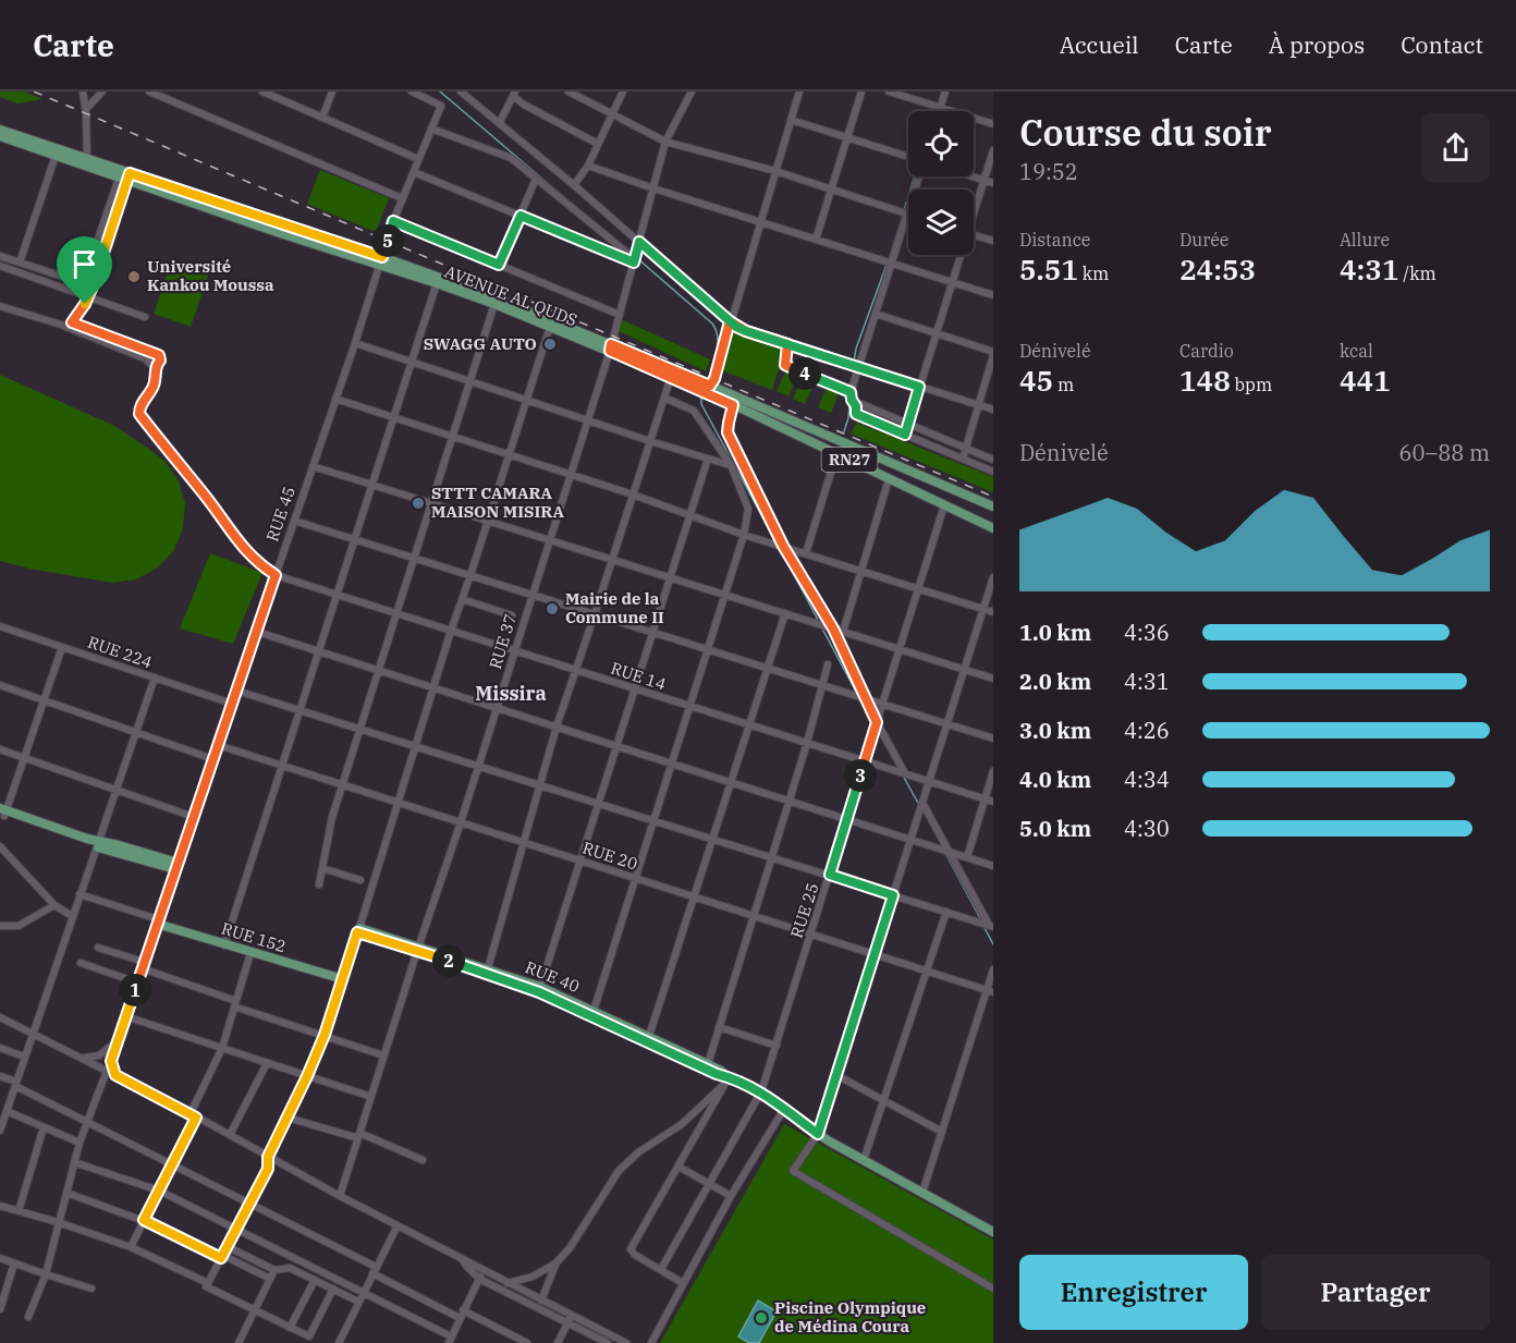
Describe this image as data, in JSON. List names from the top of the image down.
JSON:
{
  "streets": {
    "main road": [
      "AVENUE AL QUDS",
      "RN27",
      "RUE 45",
      "RUE 152",
      "RUE 40"
    ],
    "street": [
      "RUE 37",
      "RUE 224",
      "RUE 14",
      "RUE 20",
      "RUE 25"
    ]
  },
  "crossings": [
    ["AVENUE AL QUDS", "RUE 45"],
    ["AVENUE AL QUDS", "RUE 37"],
    ["AVENUE AL QUDS", "RUE 25"],
    ["RUE 45", "RUE 224"],
    ["RUE 45", "RUE 14"],
    ["RUE 45", "RUE 20"],
    ["RUE 45", "RUE 152"],
    ["RUE 37", "RUE 14"],
    ["RUE 37", "RUE 20"],
    ["RUE 37", "RUE 40"],
    ["RUE 14", "RUE 25"],
    ["RUE 20", "RUE 25"],
    ["RUE 25", "RUE 40"]
  ],
  "districts": ["Missira"],
  "places": [
    "Université Kankou Moussa",
    "SWAGG AUTO",
    "STTT CAMARA MAISON MISIRA",
    "Mairie de la Commune II",
    "Piscine Olympique de Médina Coura"
  ],
  "page": {
    "header": "Carte",
    "nav": [
      "Accueil",
      "Carte",
      "À propos",
      "Contact"
    ],
    "heading": ["Course du soir", "19:52"],
    "stats": [
      ["Distance", "5.51 km"],
      ["Durée", "24:53"],
      ["Allure", "4:31 /km"],
      ["Dénivelé", "45 m"],
      ["Cardio", "148 bpm"],
      ["kcal", "441"]
    ],
    "pins": [
      "5",
      "4",
      "3",
      "2",
      "1"
    ],
    "chart": ["Dénivelé", "60–88 m"],
    "list": [
      {
        "name": "1.0 km",
        "note": "4:36"
      },
      {
        "name": "2.0 km",
        "note": "4:31"
      },
      {
        "name": "3.0 km",
        "note": "4:26"
      },
      {
        "name": "4.0 km",
        "note": "4:34"
      },
      {
        "name": "5.0 km",
        "note": "4:30"
      }
    ],
    "buttons": ["Enregistrer", "Partager"]
  }
}
